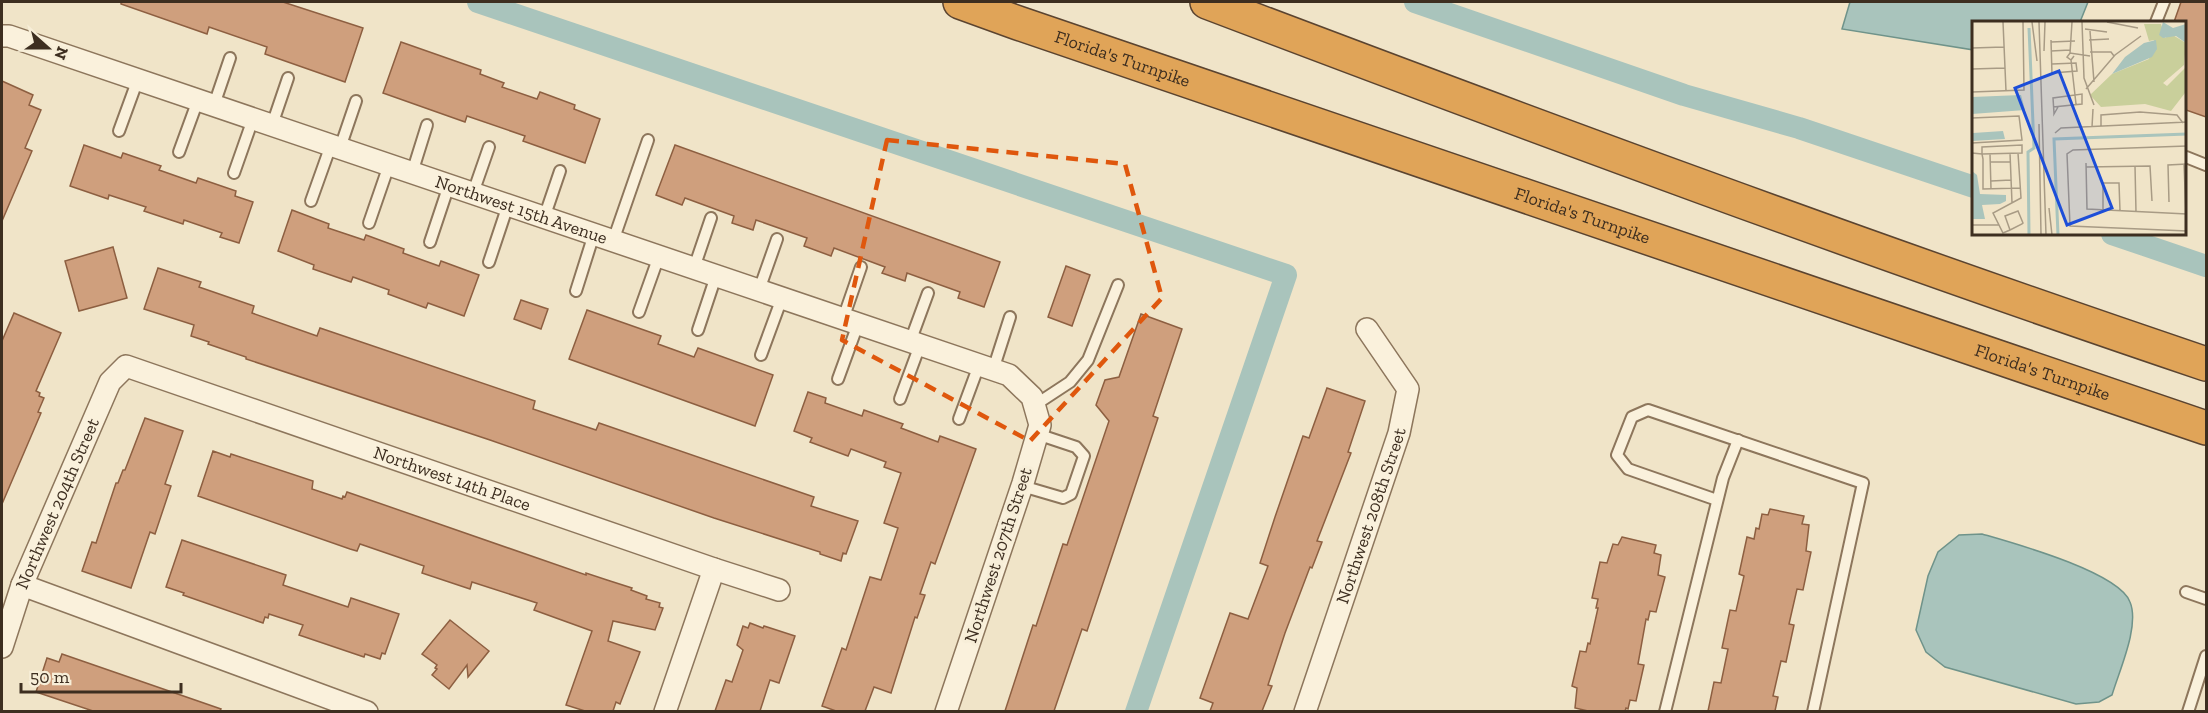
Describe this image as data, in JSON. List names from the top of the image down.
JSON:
{
  "streets": {
    "highway": ["Florida's Turnpike"],
    "street": [
      "Northwest 15th Avenue",
      "Northwest 14th Place",
      "Northwest 204th Street",
      "Northwest 208th Street",
      "Northwest 207th Street"
    ]
  },
  "crossings": [
    ["Northwest 15th Avenue", "Northwest 207th Street"],
    ["Northwest 14th Place", "Northwest 204th Street"]
  ],
  "scale_bar": "50 m",
  "north": "right"
}
